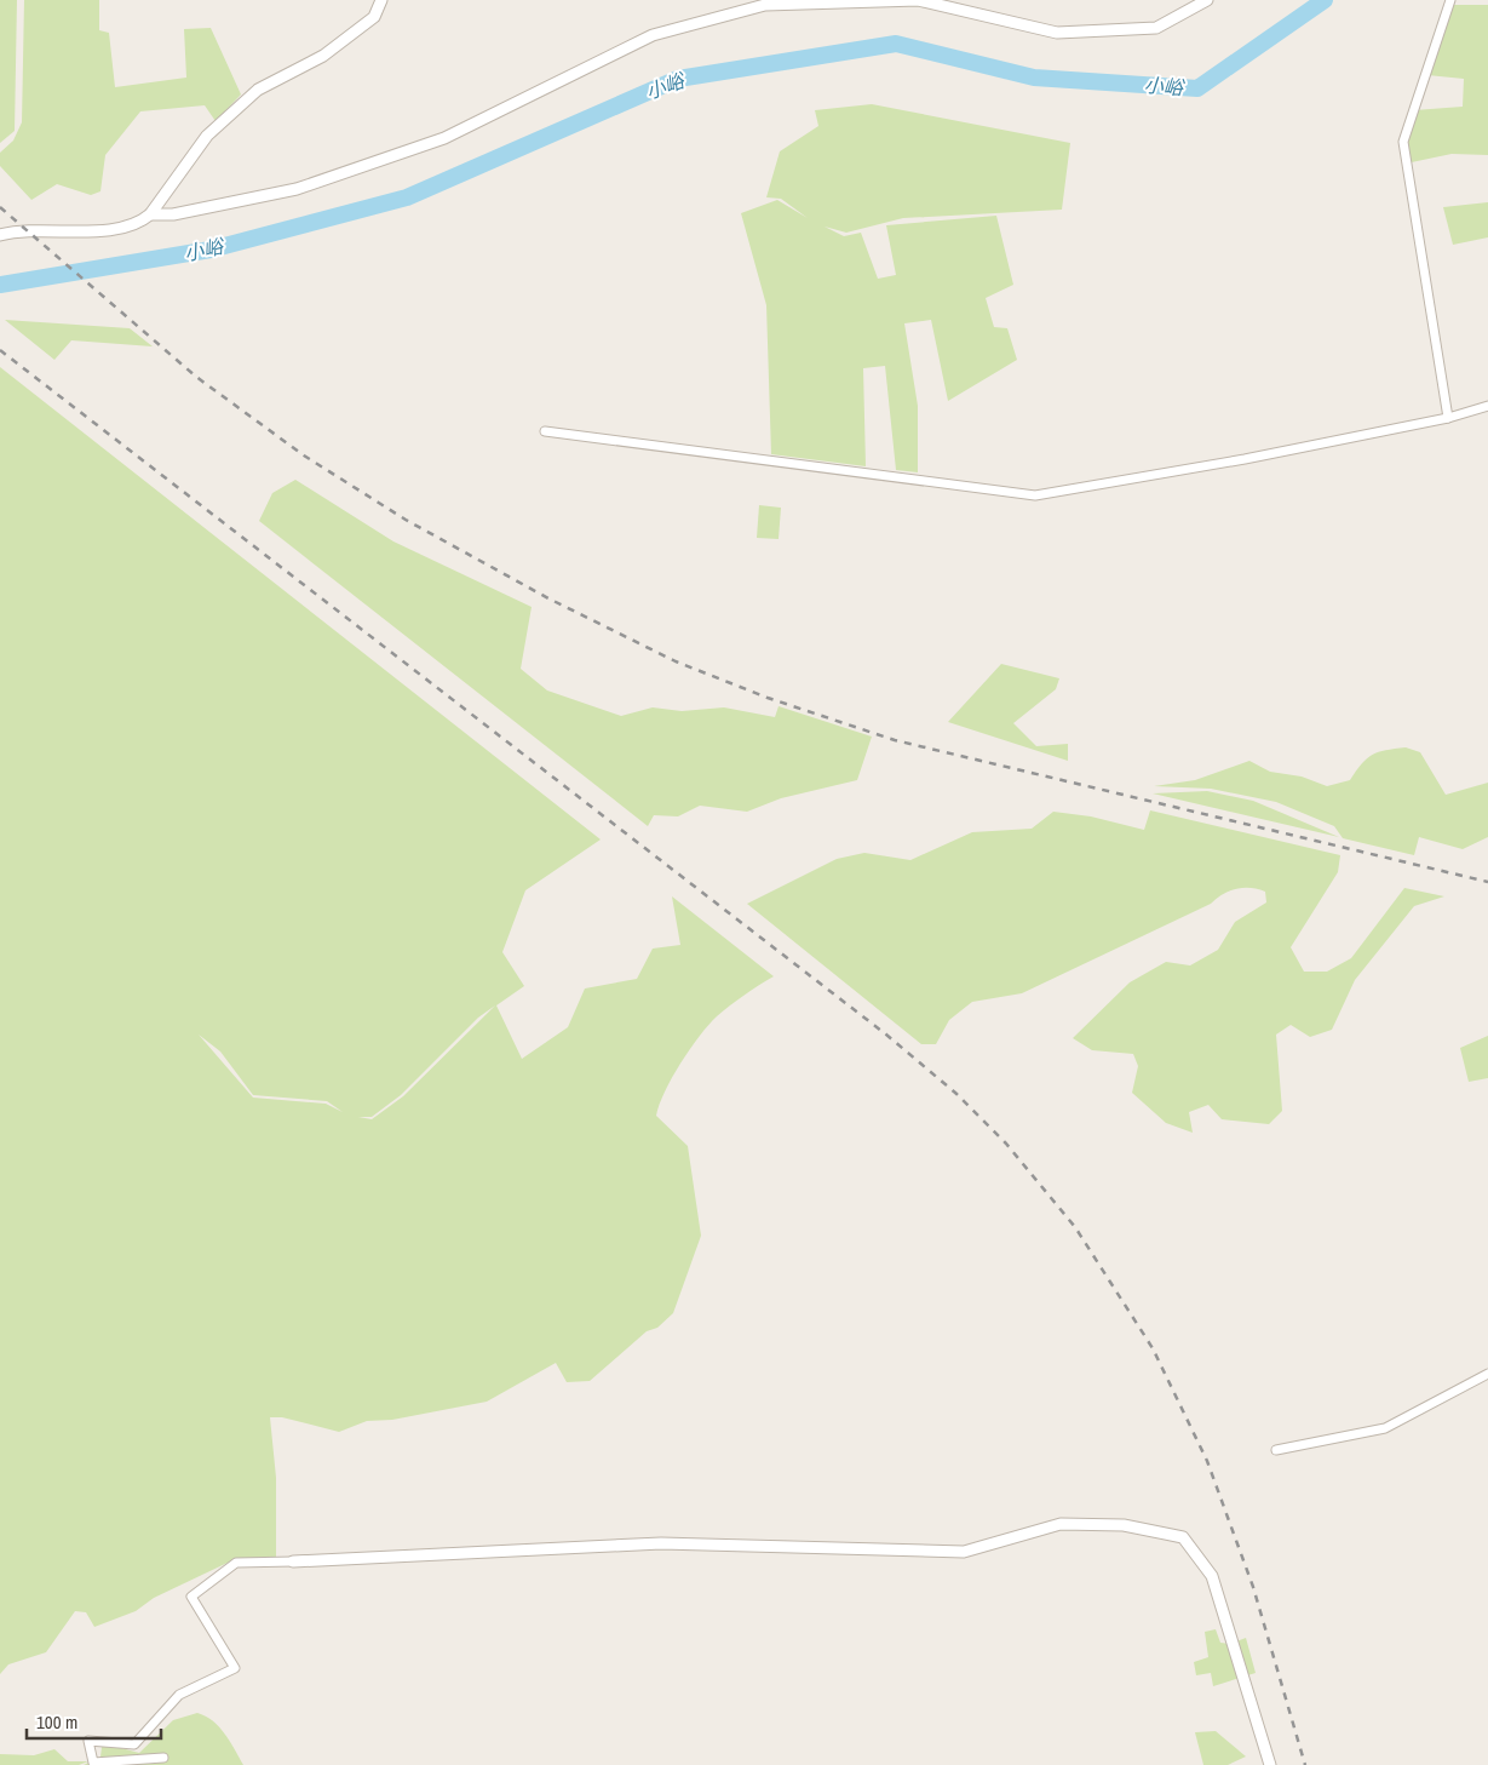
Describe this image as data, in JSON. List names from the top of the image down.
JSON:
{
  "water": ["小峪"],
  "scale_bar": "100 m"
}
